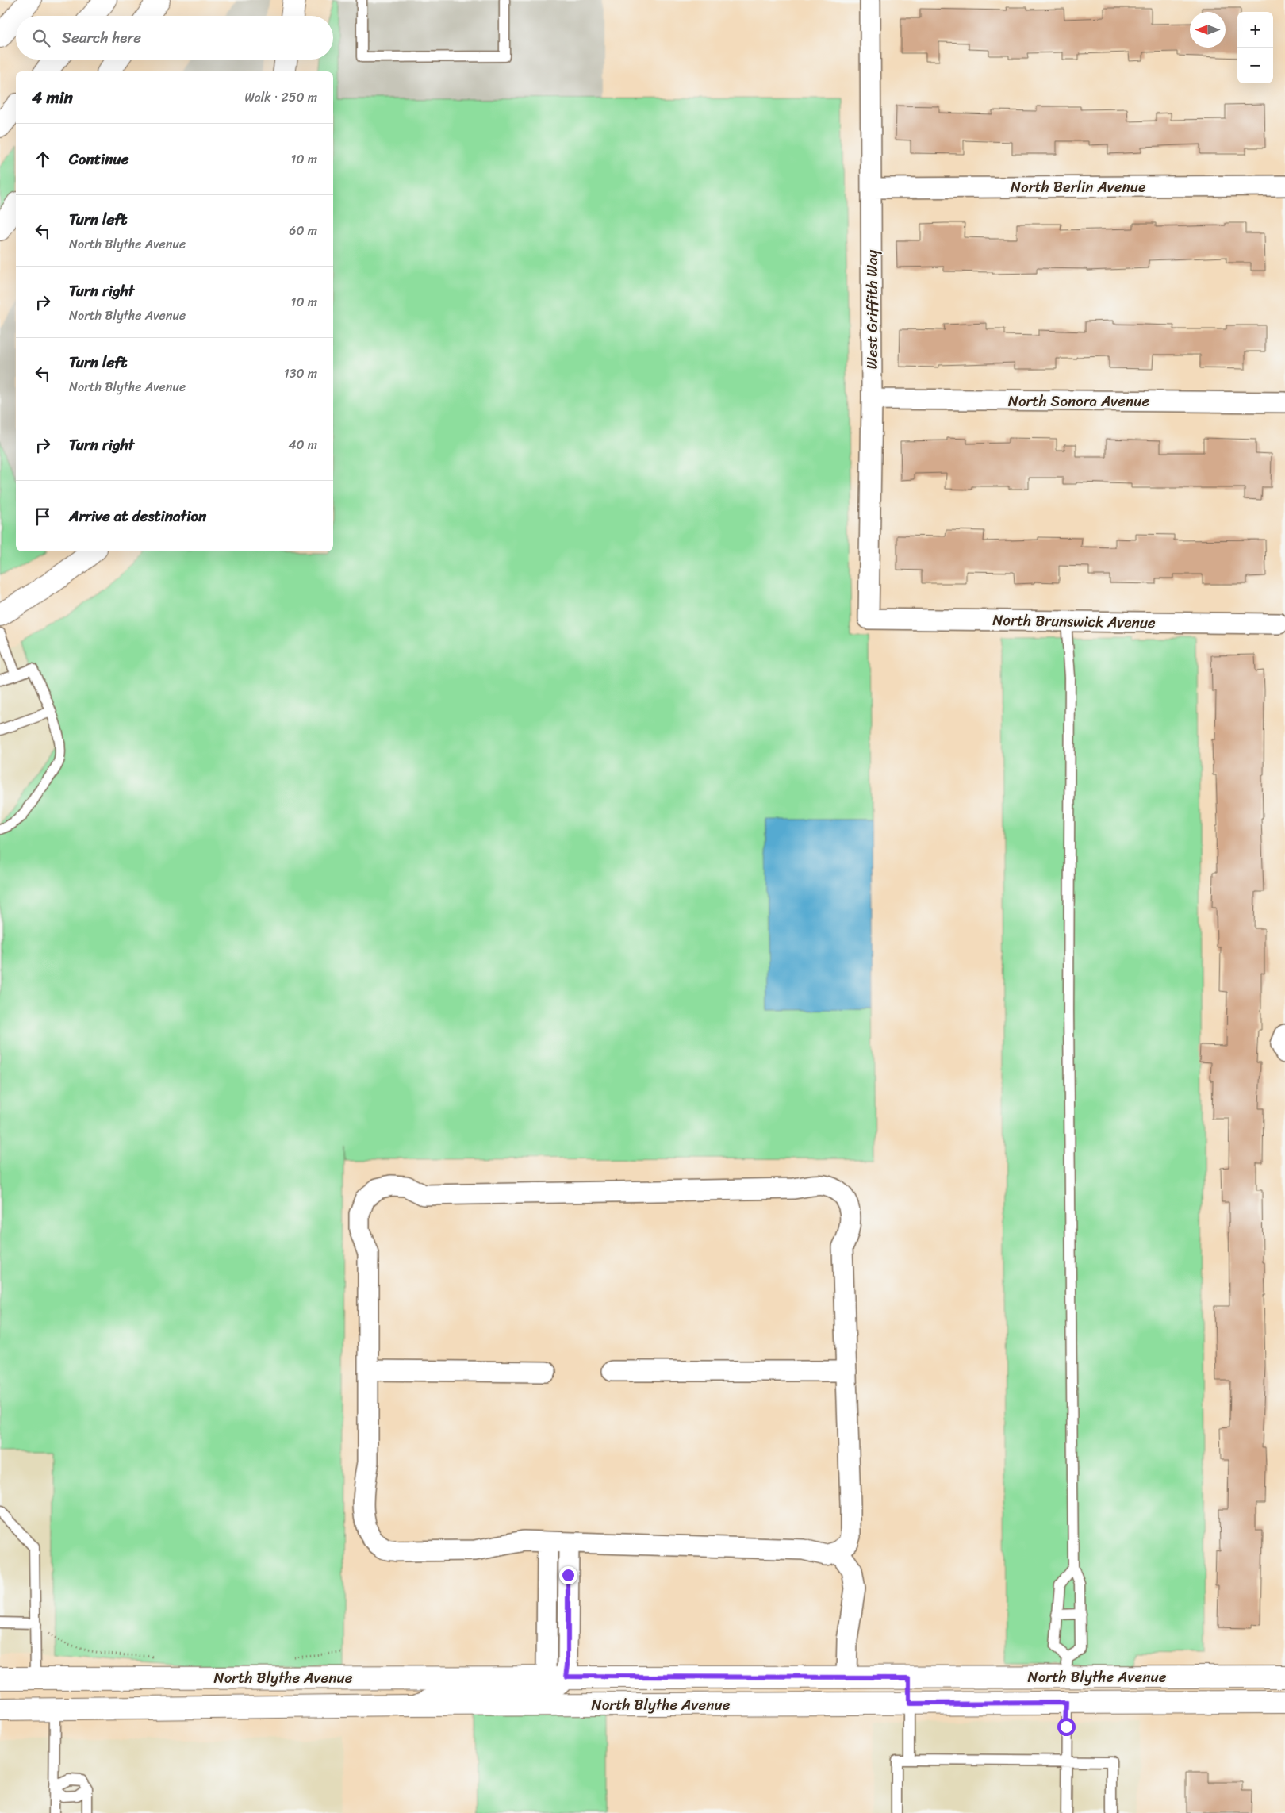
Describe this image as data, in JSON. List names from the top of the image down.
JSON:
{
  "streets": {
    "main road": ["North Blythe Avenue"],
    "street": [
      "North Berlin Avenue",
      "West Griffith Way",
      "North Sonora Avenue",
      "North Brunswick Avenue"
    ]
  },
  "crossings": [
    ["North Berlin Avenue", "West Griffith Way"],
    ["West Griffith Way", "North Sonora Avenue"],
    ["West Griffith Way", "North Brunswick Avenue"]
  ],
  "north": "left",
  "page": {
    "map_buttons": ["+", "−"],
    "search": "Search here",
    "heading": ["4 min", "Walk · 250 m"],
    "list": [
      ["Continue", "10 m"],
      ["Turn left", "North Blythe Avenue", "60 m"],
      ["Turn right", "North Blythe Avenue", "10 m"],
      ["Turn left", "North Blythe Avenue", "130 m"],
      ["Turn right", "40 m"],
      "Arrive at destination"
    ]
  }
}
